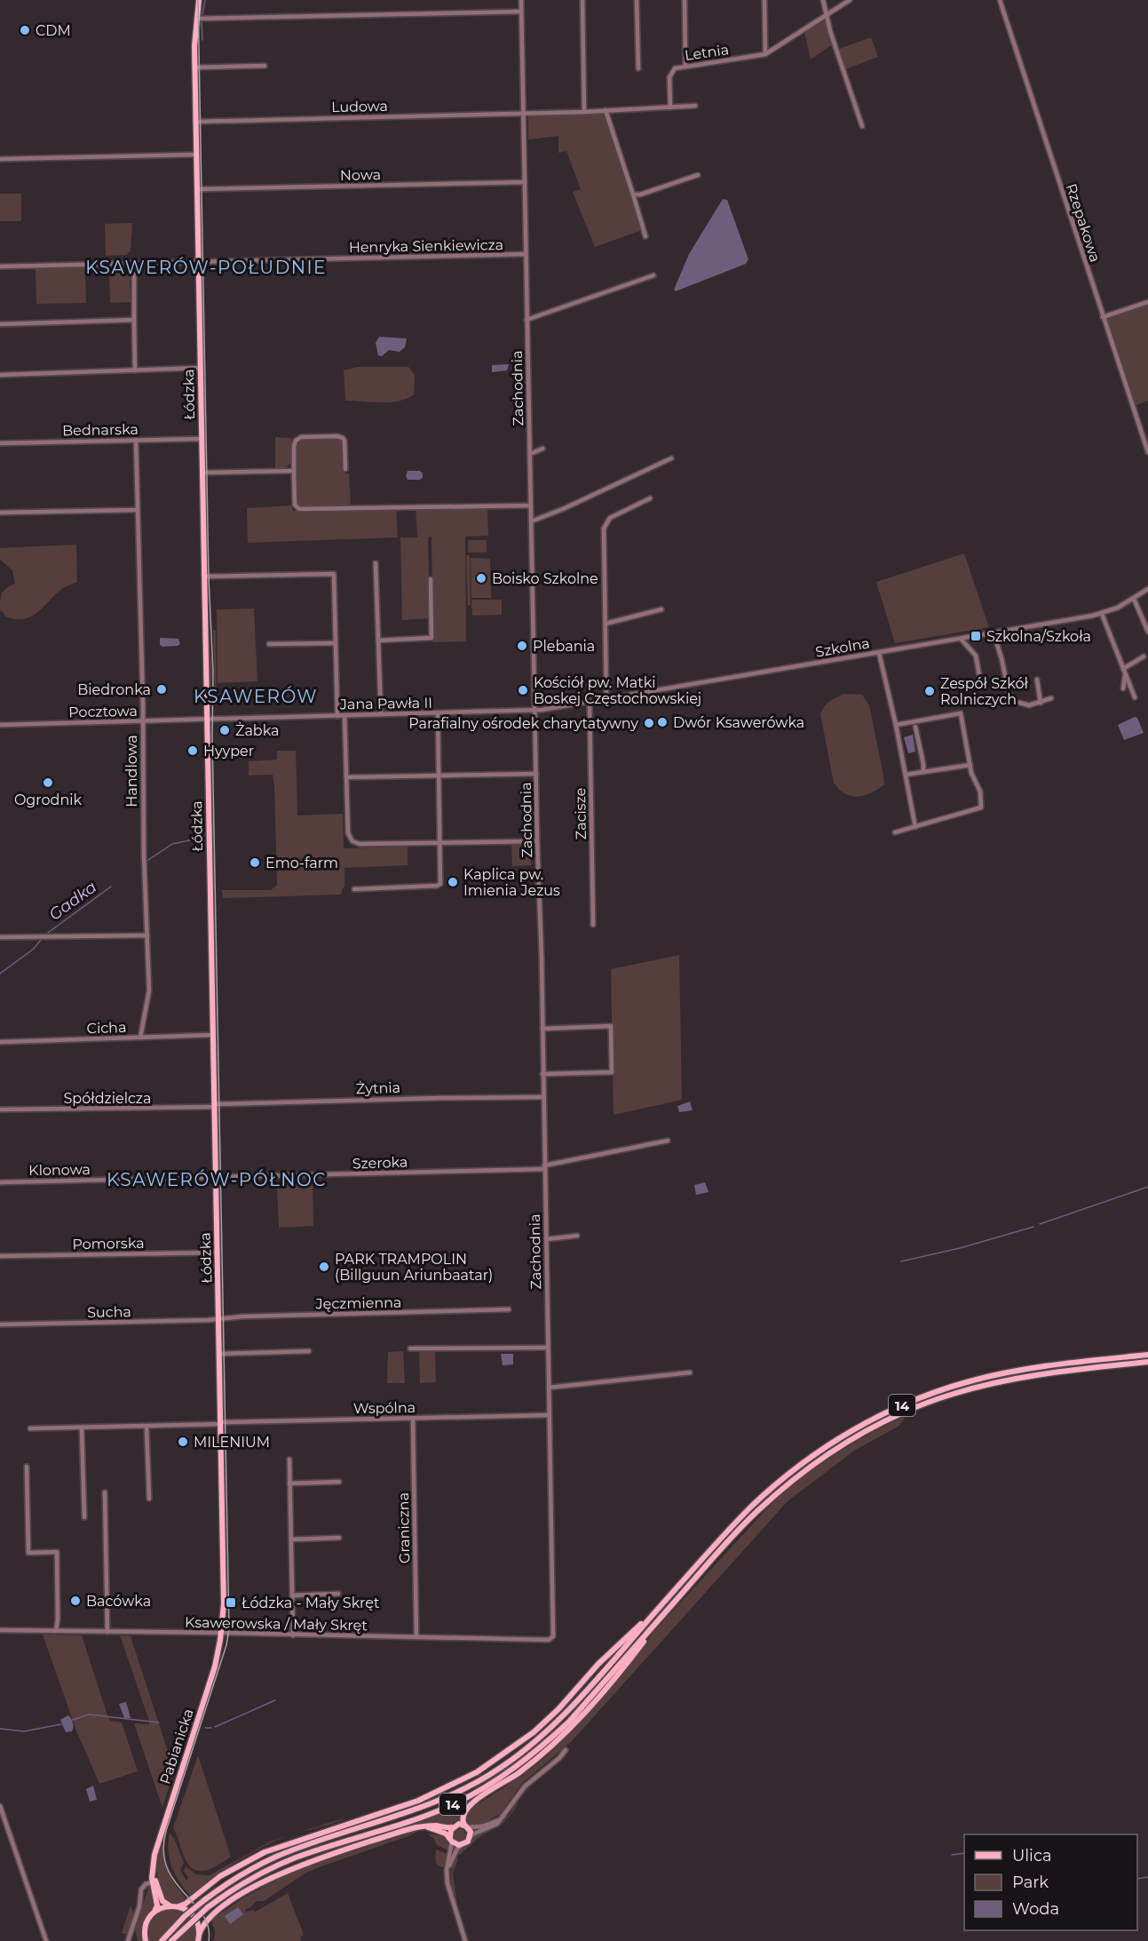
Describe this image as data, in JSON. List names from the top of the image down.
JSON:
{
  "streets": {
    "main road": ["Łódzka", "14", "Pabianicka"],
    "street": [
      "Letnia",
      "Ludowa",
      "Nowa",
      "Rzepakowa",
      "Henryka Sienkiewicza",
      "Zachodnia",
      "Bednarska",
      "Szkolna",
      "Jana Pawła II",
      "Pocztowa",
      "Handlowa",
      "Zacisze",
      "Cicha",
      "Żytnia",
      "Spółdzielcza",
      "Szeroka",
      "Klonowa",
      "Pomorska",
      "Jęczmienna",
      "Sucha",
      "Wspólna",
      "Graniczna",
      "Ksawerowska / Mały Skręt"
    ]
  },
  "crossings": [
    ["Ludowa", "Zachodnia"],
    ["Ludowa", "Łódzka"],
    ["Nowa", "Zachodnia"],
    ["Nowa", "Łódzka"],
    ["Henryka Sienkiewicza", "Zachodnia"],
    ["Henryka Sienkiewicza", "Łódzka"],
    ["Zachodnia", "Szkolna"],
    ["Zachodnia", "Jana Pawła II"],
    ["Zachodnia", "Żytnia"],
    ["Zachodnia", "Szeroka"],
    ["Zachodnia", "Wspólna"],
    ["Zachodnia", "Ksawerowska / Mały Skręt"],
    ["Łódzka", "Bednarska"],
    ["Łódzka", "Jana Pawła II"],
    ["Łódzka", "Pocztowa"],
    ["Łódzka", "Cicha"],
    ["Łódzka", "Żytnia"],
    ["Łódzka", "Spółdzielcza"],
    ["Łódzka", "Szeroka"],
    ["Łódzka", "Klonowa"],
    ["Łódzka", "Pomorska"],
    ["Łódzka", "Jęczmienna"],
    ["Łódzka", "Sucha"],
    ["Łódzka", "Wspólna"],
    ["Łódzka", "Ksawerowska / Mały Skręt"],
    ["Łódzka", "Pabianicka"],
    ["Bednarska", "Handlowa"],
    ["Szkolna", "Jana Pawła II"],
    ["Szkolna", "Zacisze"],
    ["Jana Pawła II", "Pocztowa"],
    ["Pocztowa", "Handlowa"],
    ["Handlowa", "Cicha"],
    ["Żytnia", "Spółdzielcza"],
    ["Szeroka", "Klonowa"],
    ["Jęczmienna", "Sucha"],
    ["Wspólna", "Graniczna"],
    ["Graniczna", "Ksawerowska / Mały Skręt"],
    ["Ksawerowska / Mały Skręt", "Pabianicka"]
  ],
  "districts": ["KSAWERÓW-POŁUDNIE", "KSAWERÓW", "KSAWERÓW-PÓŁNOC"],
  "water": ["Gadka"],
  "places": {
    "other": [
      "CDM",
      "Boisko Szkolne",
      "Plebania",
      "Biedronka",
      "Kościół pw. Matki Boskej Częstochowskiej",
      "Zespół Szkół Rolniczych",
      "Dwór Ksawerówka",
      "Parafialny ośrodek charytatywny",
      "Żabka",
      "Hyyper",
      "Ogrodnik",
      "Emo-farm",
      "Kaplica pw. Imienia Jezus",
      "PARK TRAMPOLIN (Billguun Ariunbaatar)",
      "MILENIUM",
      "Bacówka"
    ],
    "transit": ["Szkolna/Szkoła", "Łódzka - Mały Skręt"]
  },
  "legend": ["Ulica", "Park", "Woda"]
}
